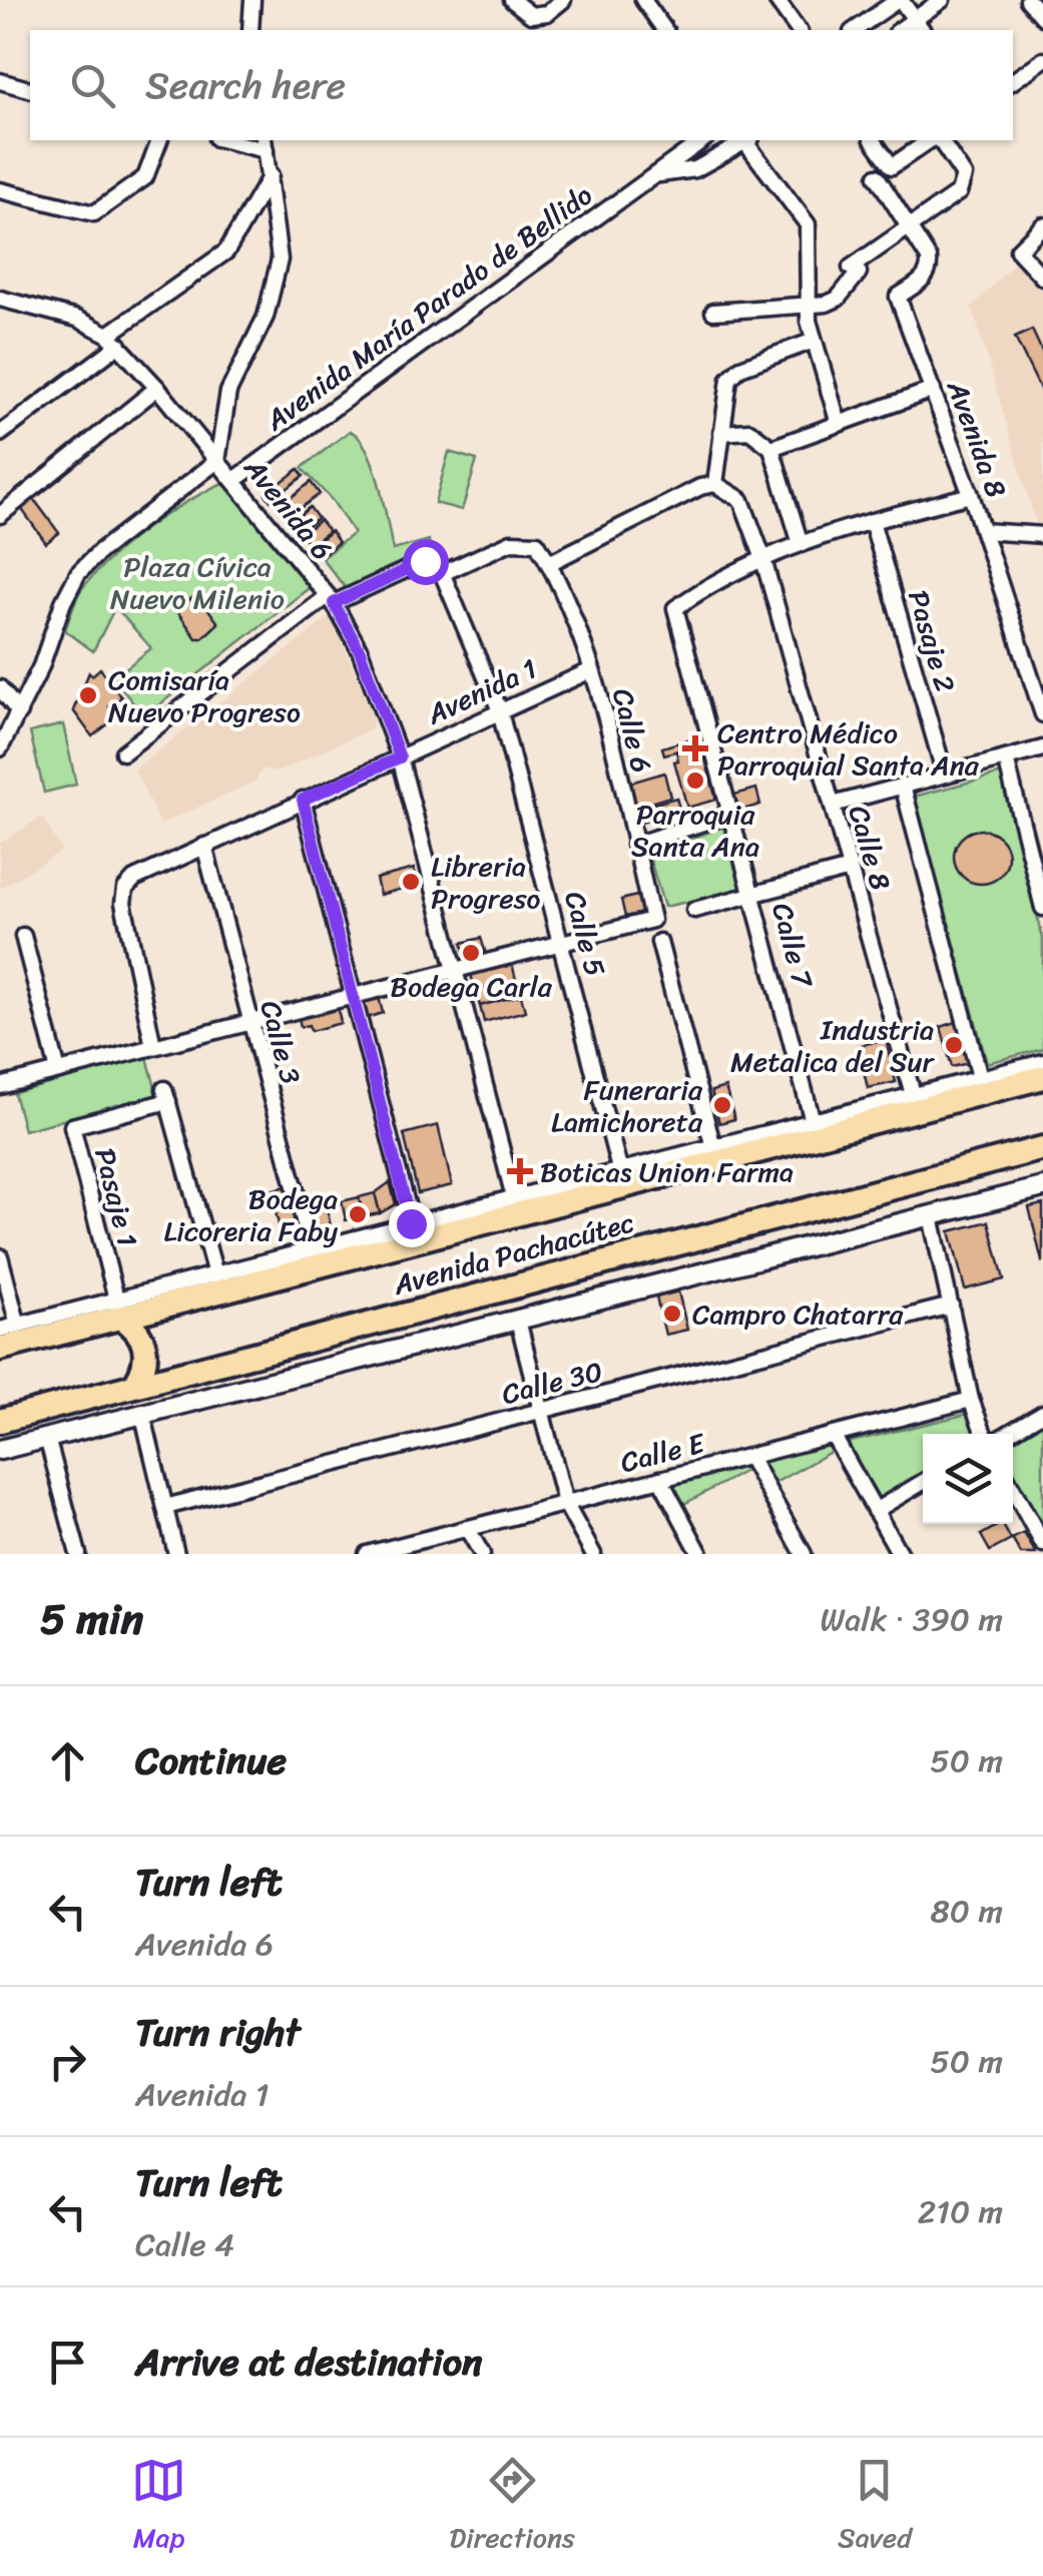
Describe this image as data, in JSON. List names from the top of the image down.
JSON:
{
  "streets": {
    "main road": ["Avenida Pachacútec"],
    "street": [
      "Avenida María Parado de Bellido",
      "Avenida 8",
      "Avenida 6",
      "Pasaje 2",
      "Avenida 1",
      "Calle 6",
      "Calle 8",
      "Calle 5",
      "Calle 7",
      "Calle 3",
      "Pasaje 1",
      "Calle 30",
      "Calle E"
    ]
  },
  "crossings": [
    ["Avenida María Parado de Bellido", "Avenida 6"],
    ["Avenida 6", "Avenida 1"],
    ["Avenida 6", "Avenida Pachacútec"],
    ["Avenida 1", "Calle 6"],
    ["Avenida 1", "Calle 5"],
    ["Avenida 1", "Calle 3"],
    ["Calle 6", "Calle 5"],
    ["Calle 8", "Calle 7"],
    ["Calle 8", "Avenida Pachacútec"],
    ["Calle 5", "Avenida Pachacútec"],
    ["Calle 7", "Avenida Pachacútec"],
    ["Calle 3", "Avenida Pachacútec"],
    ["Pasaje 1", "Avenida Pachacútec"]
  ],
  "parks": ["Plaza Cívica Nuevo Milenio"],
  "places": {
    "other": [
      "Comisaría Nuevo Progreso",
      "Parroquia Santa Ana",
      "Libreria Progreso",
      "Bodega Carla",
      "Industria Metalica del Sur",
      "Funeraria Lamichoreta",
      "Bodega Licoreria Faby",
      "Campro Chatarra"
    ],
    "health": ["Centro Médico Parroquial Santa Ana", "Boticas Union Farma"]
  },
  "page": {
    "search": "Search here",
    "heading": ["5 min", "Walk · 390 m"],
    "list": [
      ["Continue", "50 m"],
      ["Turn left", "Avenida 6", "80 m"],
      ["Turn right", "Avenida 1", "50 m"],
      ["Turn left", "Calle 4", "210 m"],
      "Arrive at destination"
    ],
    "nav": ["Map", "Directions", "Saved"]
  }
}
